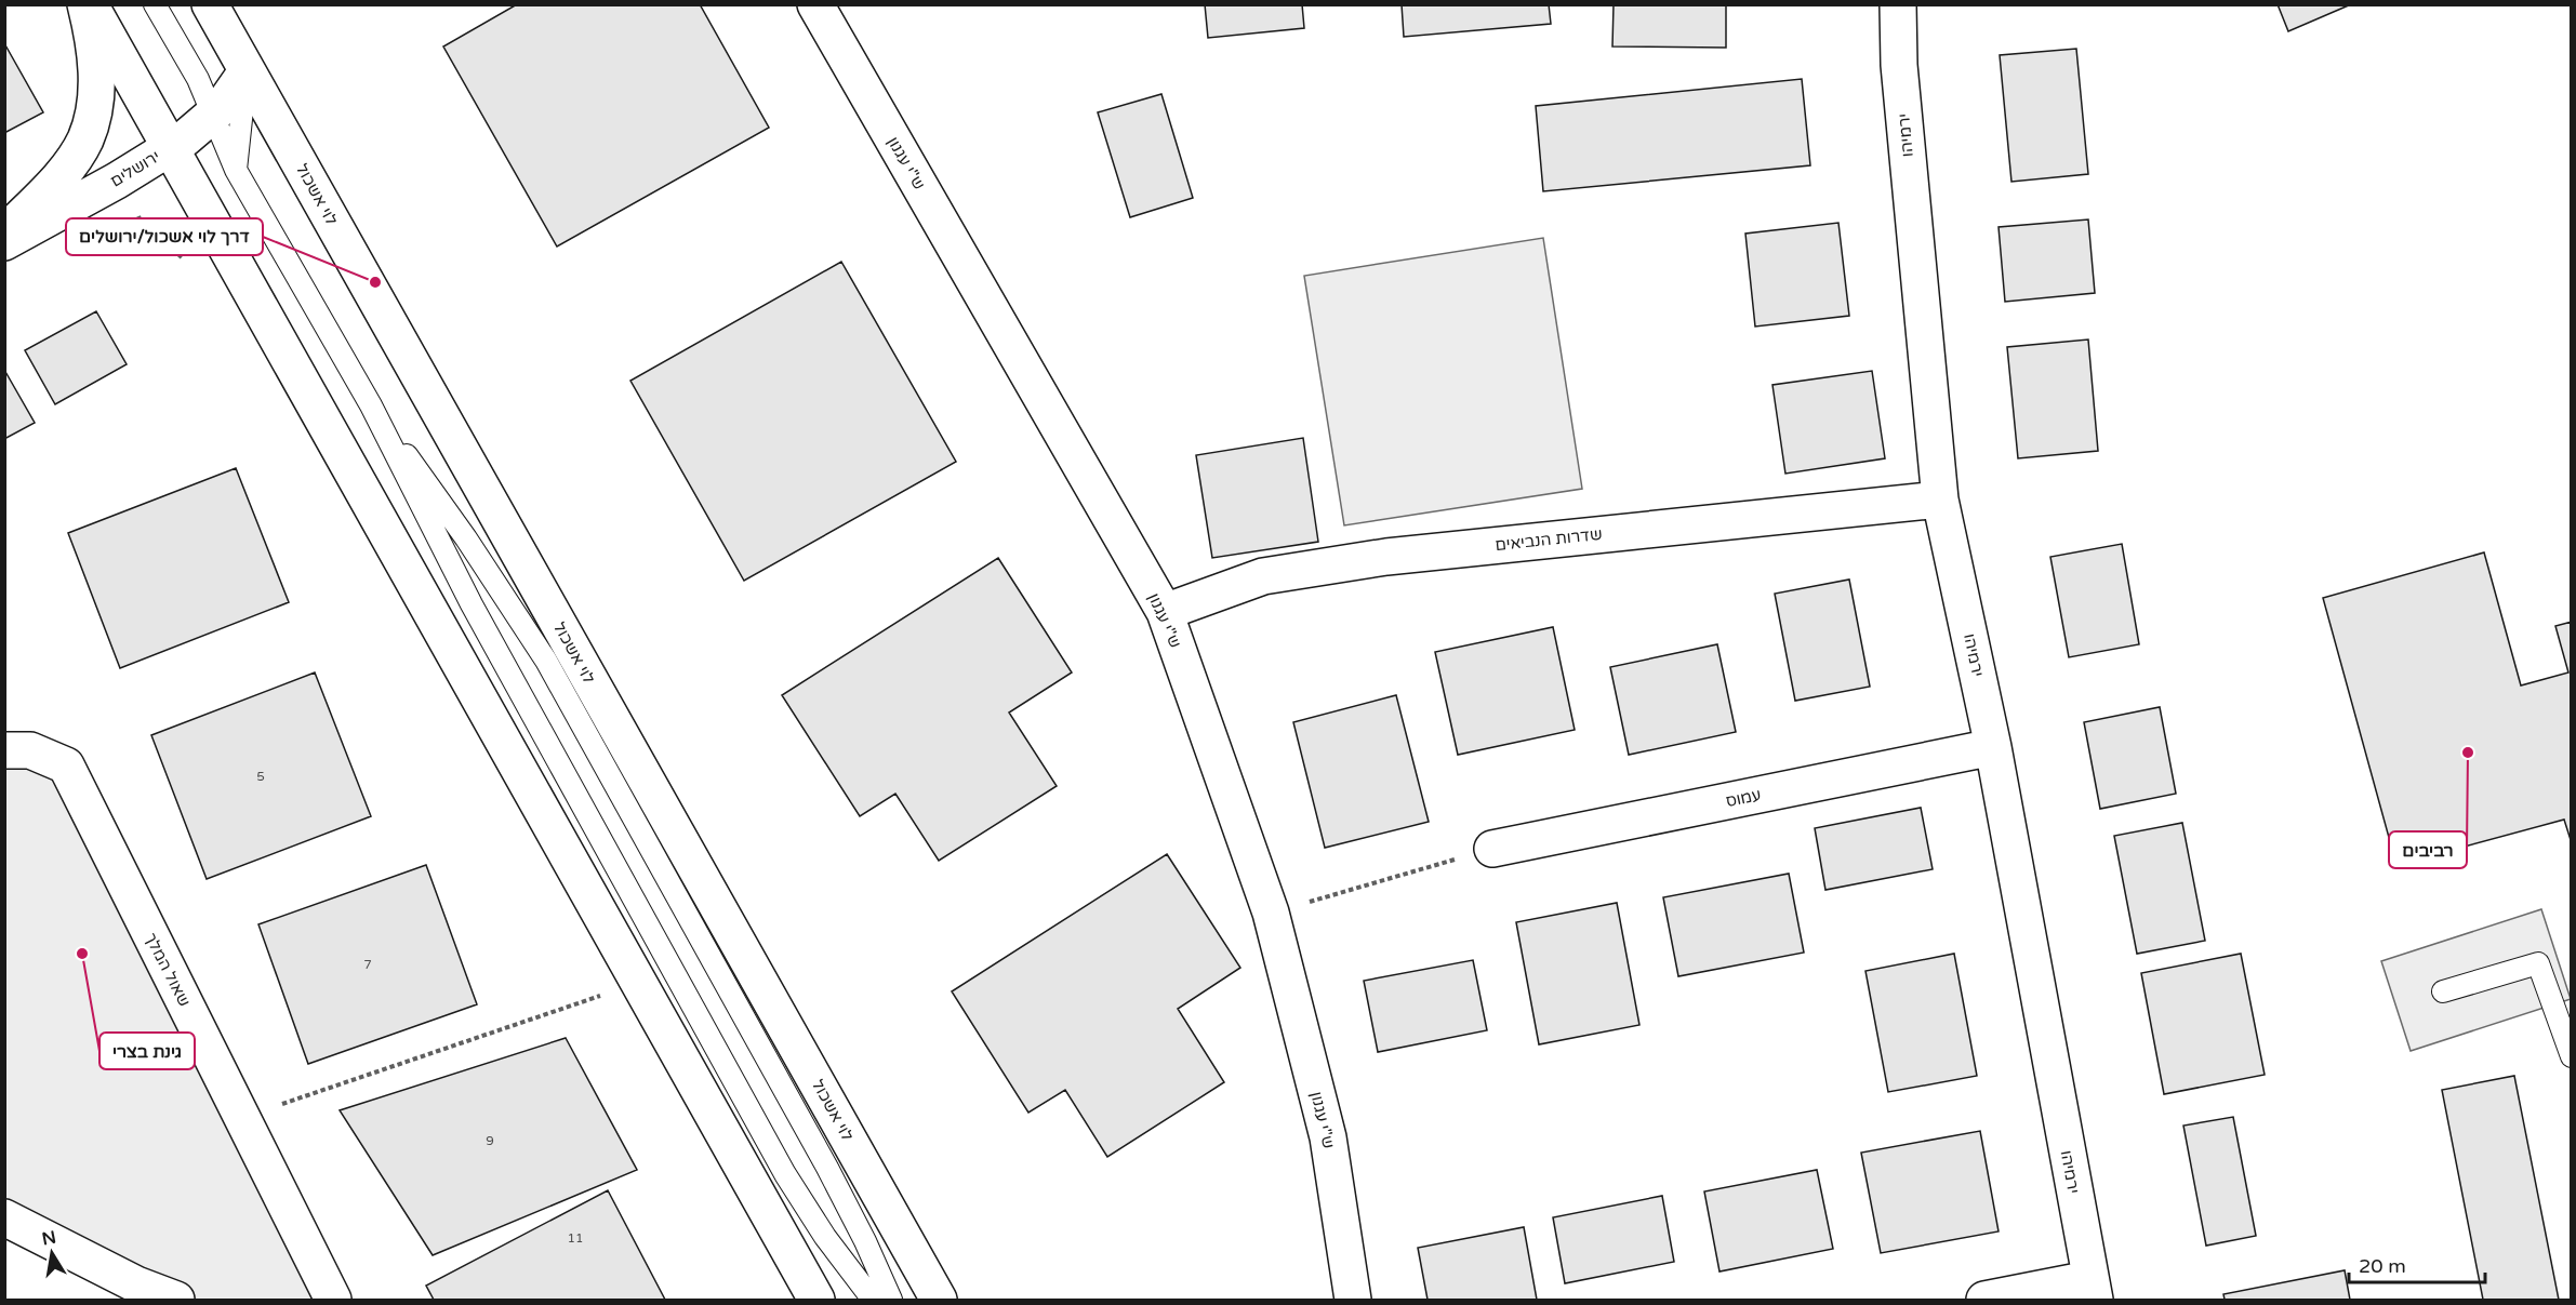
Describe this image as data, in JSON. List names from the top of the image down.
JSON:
{
  "streets": {
    "street": [
      "ירמיהו",
      "ש\"י עגנון",
      "ירושלים",
      "לוי אשכול",
      "שדרות הנביאים",
      "עמוס",
      "שאול המלך"
    ]
  },
  "crossings": [
    ["ירמיהו", "שדרות הנביאים"],
    ["ירמיהו", "עמוס"],
    ["ש\"י עגנון", "שדרות הנביאים"],
    ["ירושלים", "לוי אשכול"]
  ],
  "places": ["דרך לוי אשכול/ירושלים", "רביבים", "גינת בצרי"],
  "house_numbers": [
    "5",
    "7",
    "9",
    "11"
  ],
  "scale_bar": "20 m",
  "north": "top"
}
